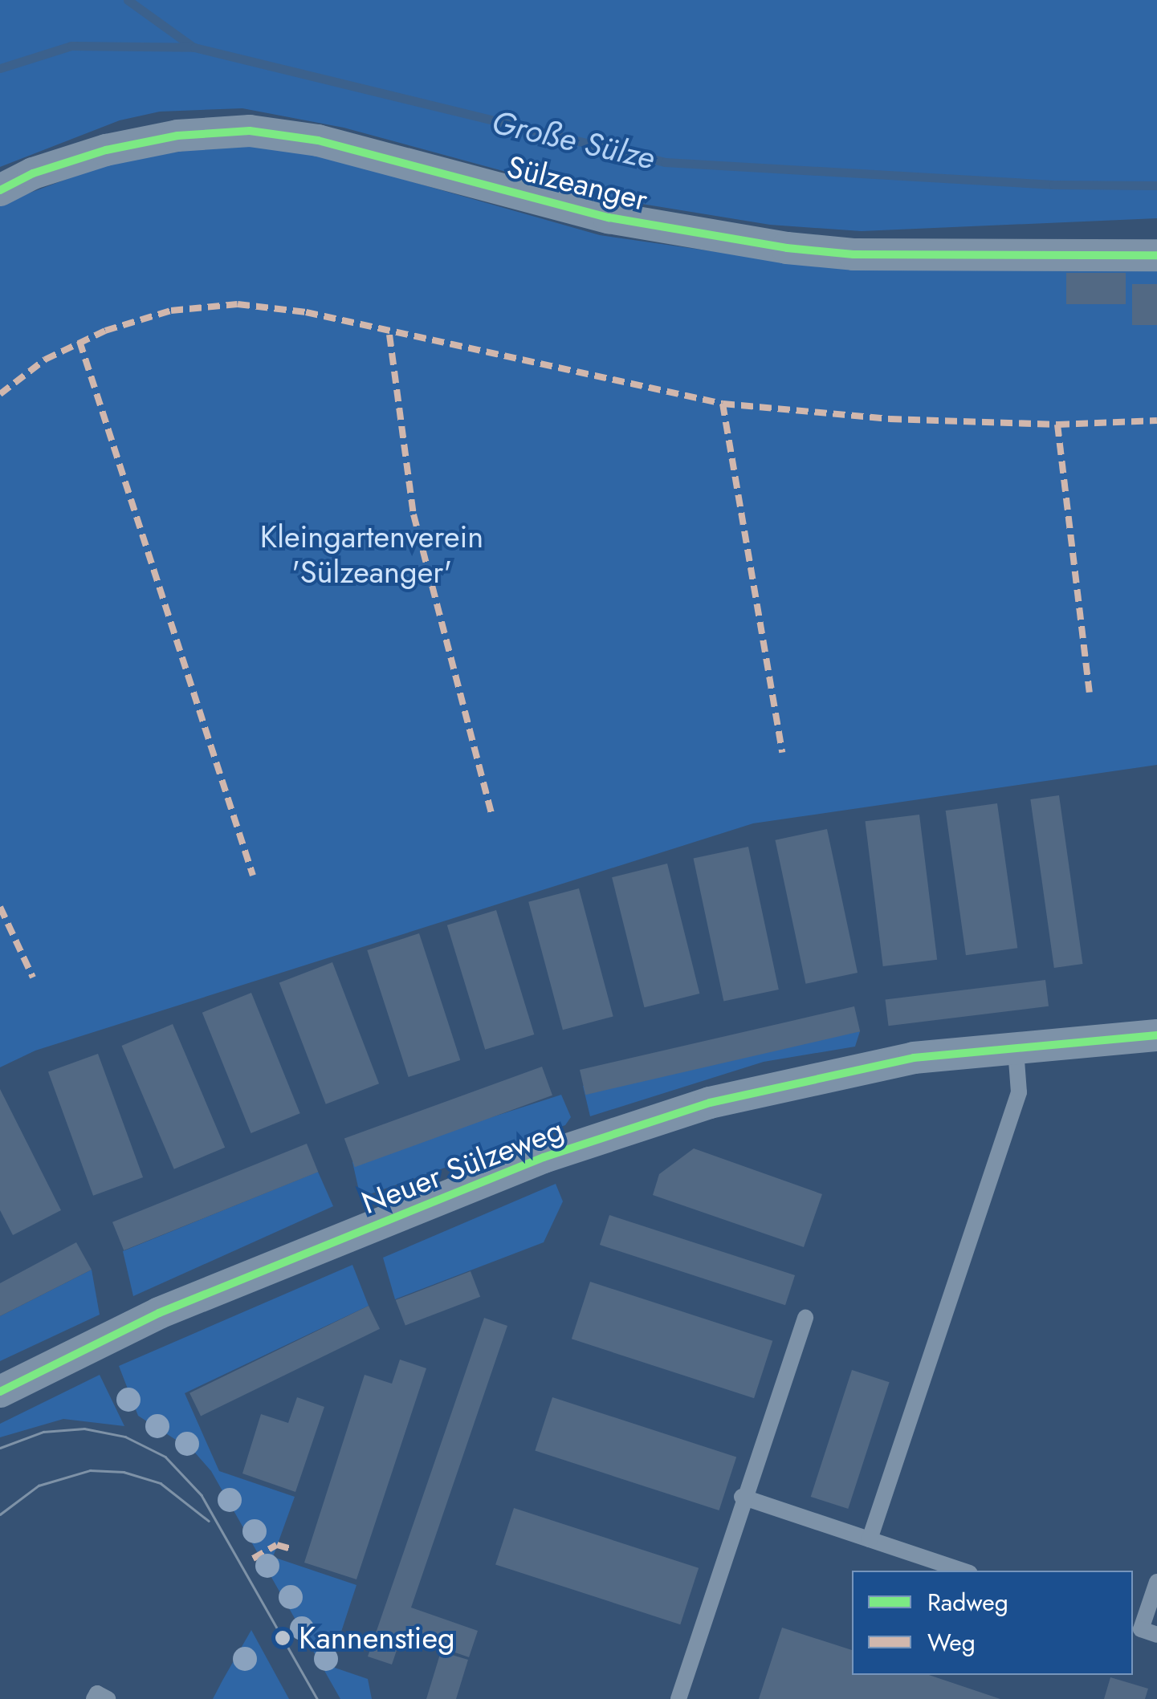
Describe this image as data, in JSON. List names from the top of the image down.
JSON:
{
  "streets": {
    "street": ["Sülzeanger", "Neuer Sülzeweg"]
  },
  "water": ["Große Sülze"],
  "parks": ["Kleingartenverein 'Sülzeanger'"],
  "places": ["Kannenstieg"],
  "legend": ["Radweg", "Weg"]
}
